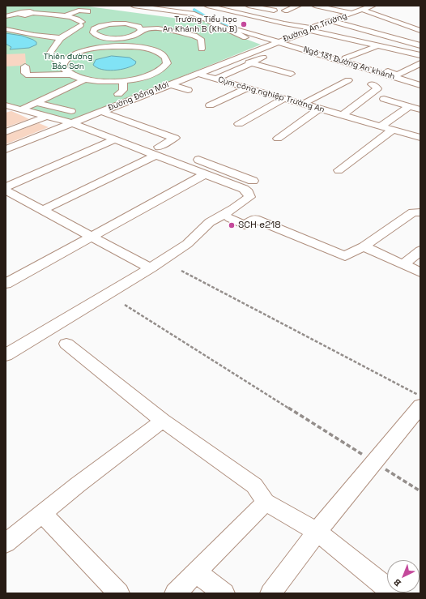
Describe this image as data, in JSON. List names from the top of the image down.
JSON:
{
  "streets": {
    "street": [
      "Đường An Trường",
      "Ngõ 131 Đường An khánh",
      "Cụm công nghiệp Trường An",
      "Đường Đồng Mới"
    ]
  },
  "crossings": [
    ["Đường An Trường", "Ngõ 131 Đường An khánh"],
    ["Đường An Trường", "Đường Đồng Mới"],
    ["Ngõ 131 Đường An khánh", "Đường Đồng Mới"],
    ["Cụm công nghiệp Trường An", "Đường Đồng Mới"]
  ],
  "parks": ["Thiên đường Bảo Sơn"],
  "places": ["Trường Tiểu học An Khánh B (Khu B)", "SCH e218"],
  "north": "bottom left"
}
